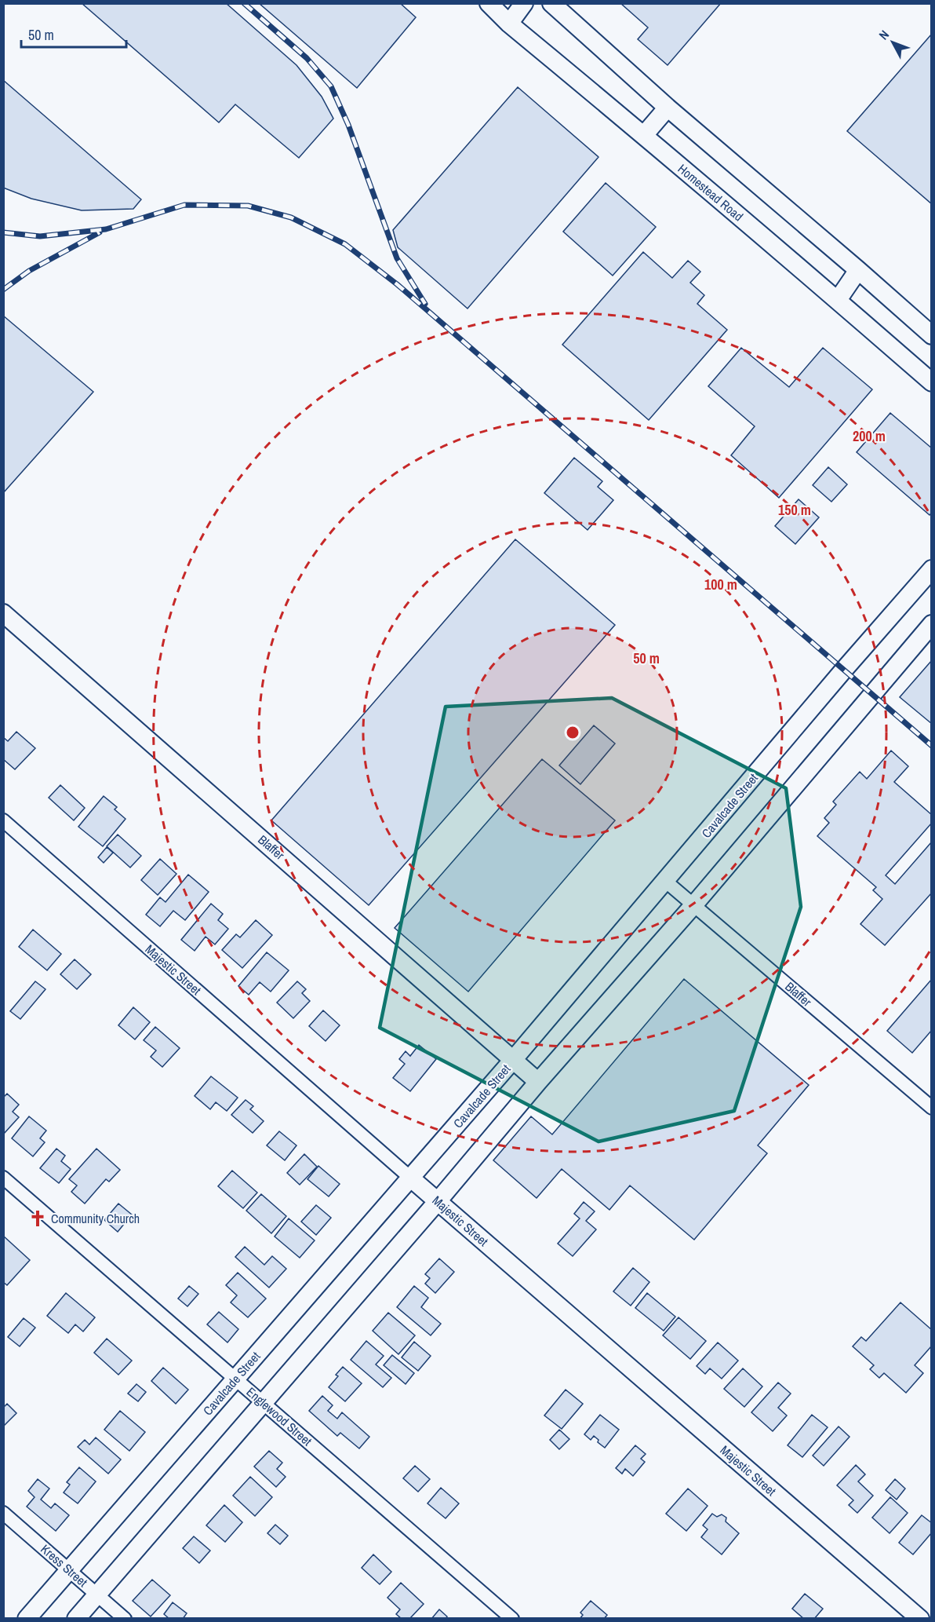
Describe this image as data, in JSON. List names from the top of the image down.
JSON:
{
  "streets": {
    "main road": [
      "Homestead Road",
      "Cavalcade Street",
      "Blaffer",
      "Majestic Street"
    ],
    "street": ["Englewood Street", "Kress Street"]
  },
  "crossings": [
    ["Cavalcade Street", "Blaffer"],
    ["Cavalcade Street", "Majestic Street"],
    ["Cavalcade Street", "Englewood Street"],
    ["Cavalcade Street", "Kress Street"]
  ],
  "places": {
    "church": ["Community Church"]
  },
  "scale_bar": "50 m",
  "north": "top left",
  "rings": [
    "200 m",
    "150 m",
    "100 m",
    "50 m"
  ]
}
